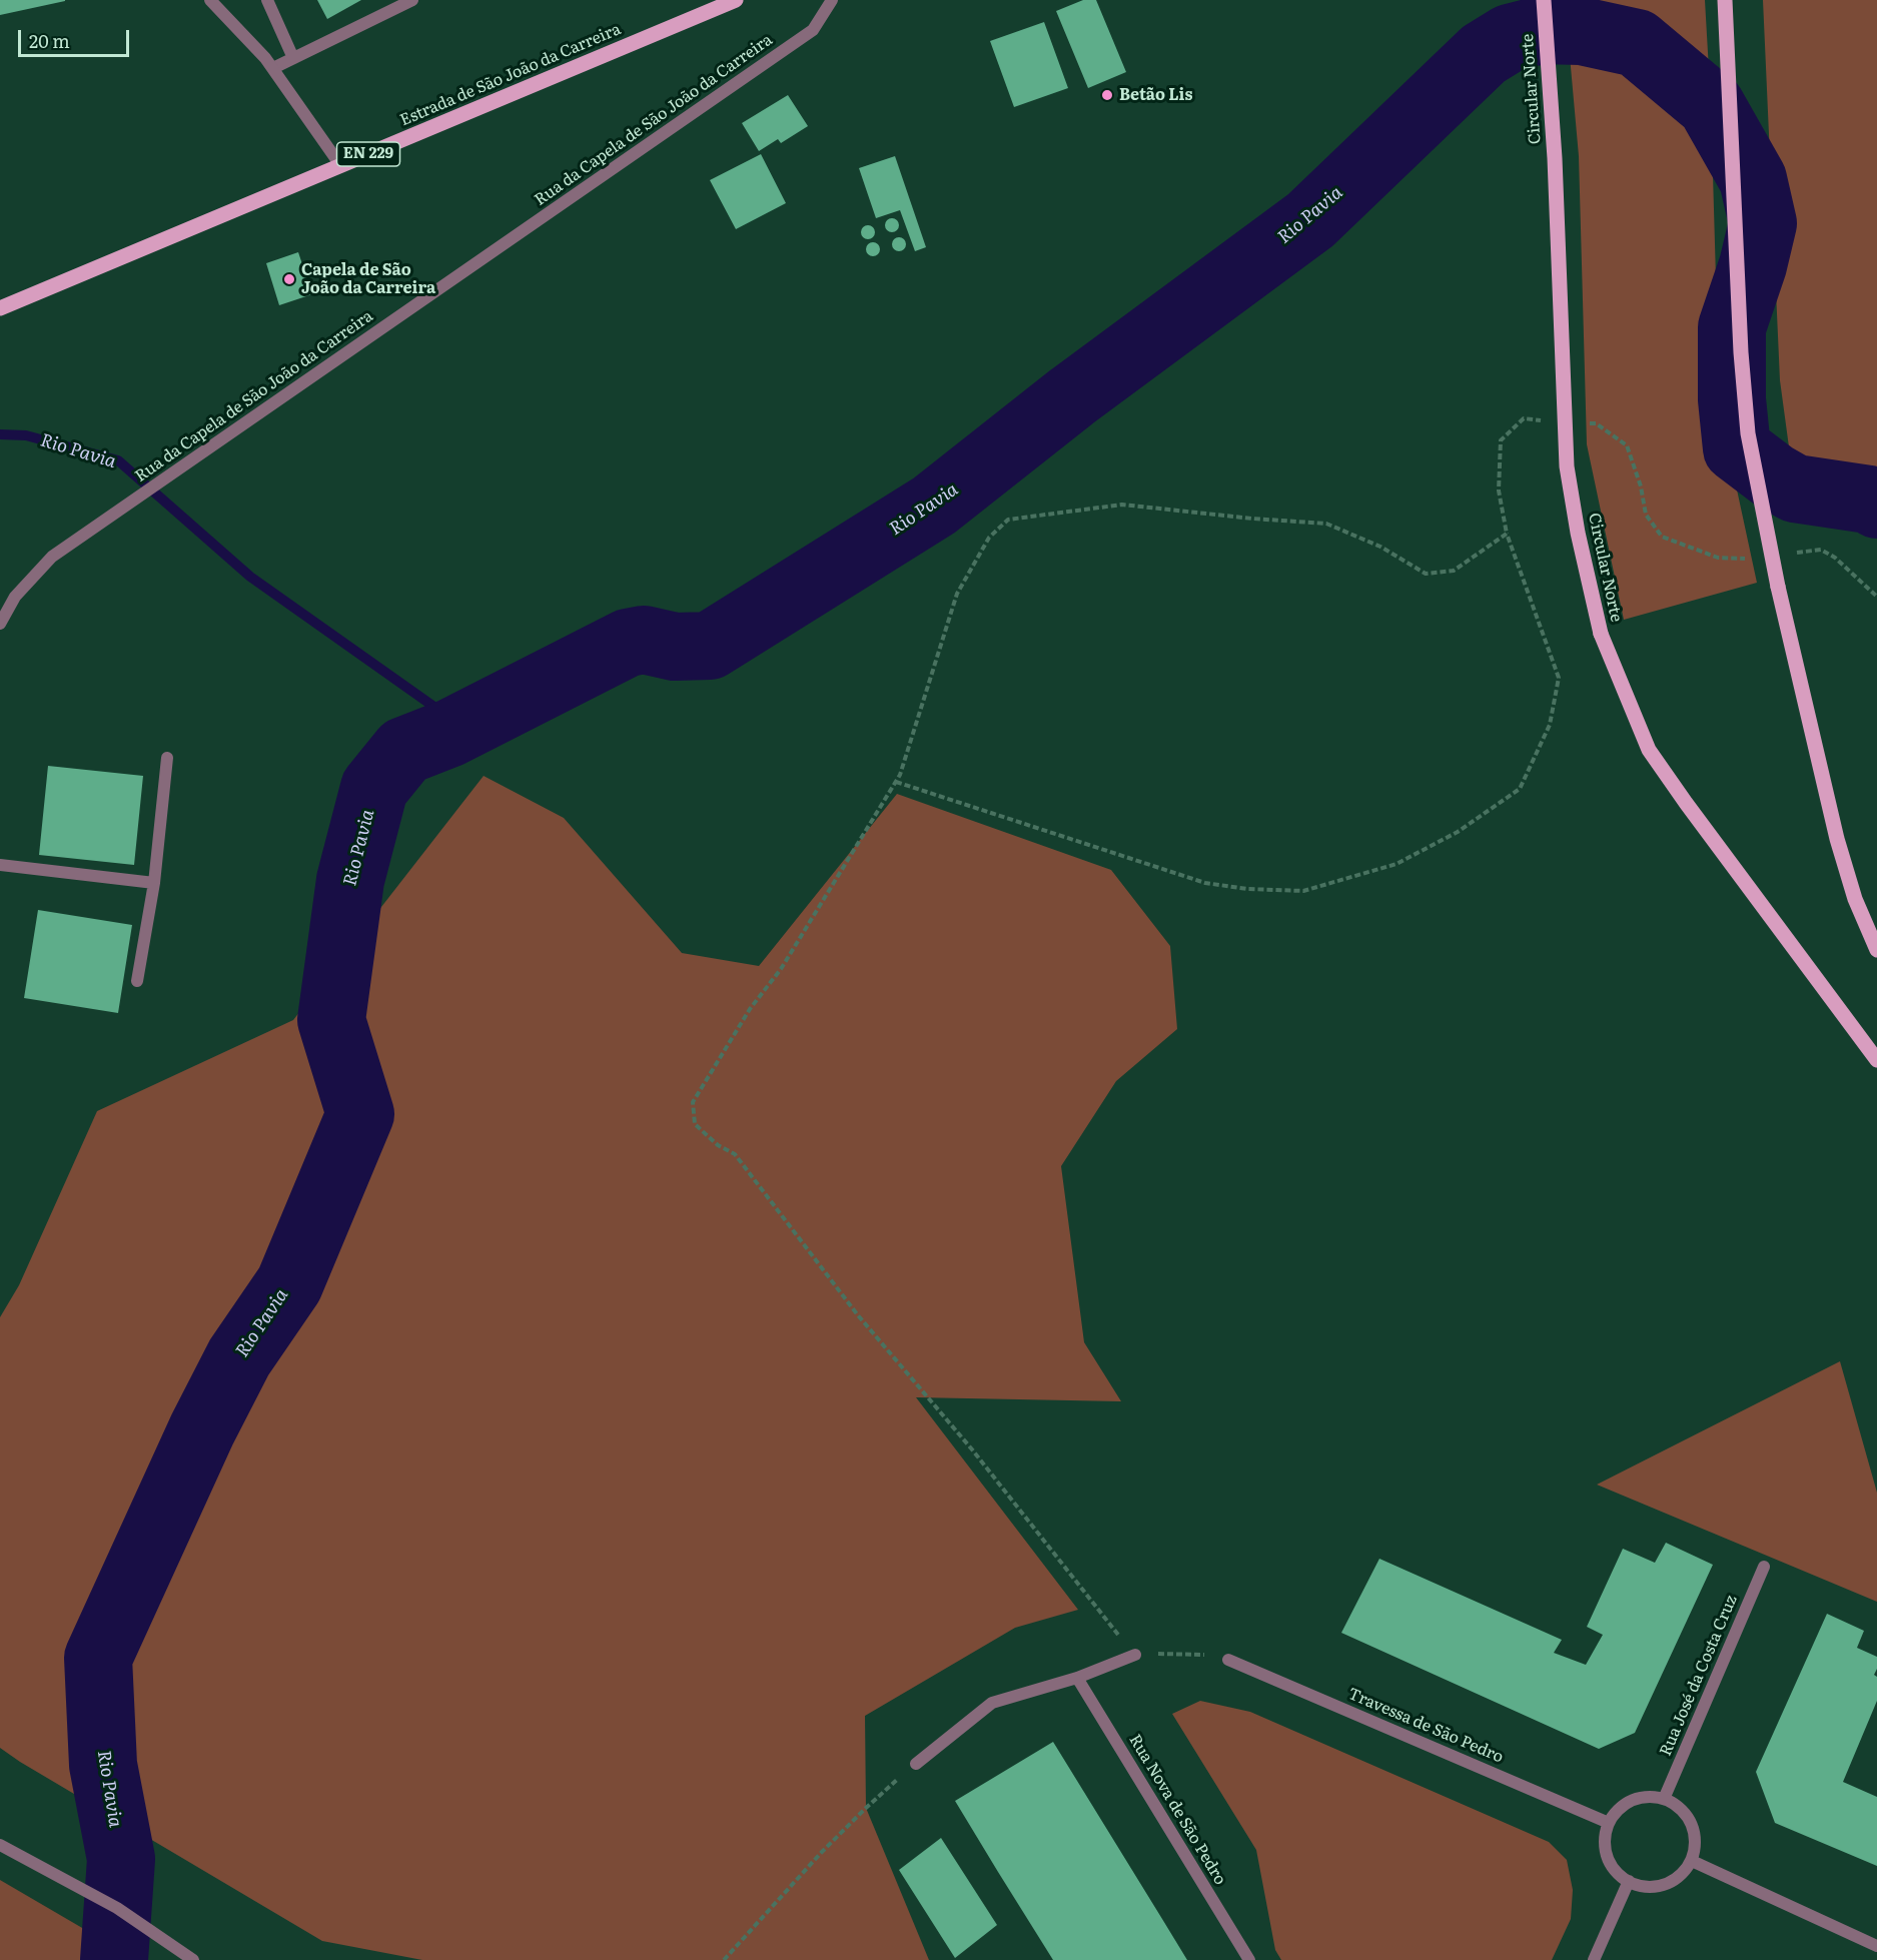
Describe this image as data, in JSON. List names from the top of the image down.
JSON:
{
  "streets": {
    "main road": ["Estrada de São João da Carreira", "Circular Norte", "EN 229"],
    "street": [
      "Rua da Capela de São João da Carreira",
      "Rua José da Costa Cruz",
      "Travessa de São Pedro",
      "Rua Nova de São Pedro"
    ]
  },
  "crossings": [
    ["Rua José da Costa Cruz", "Travessa de São Pedro"]
  ],
  "water": ["Rio Pavia"],
  "places": ["Betão Lis", "Capela de São João da Carreira"],
  "scale_bar": "20 m"
}
